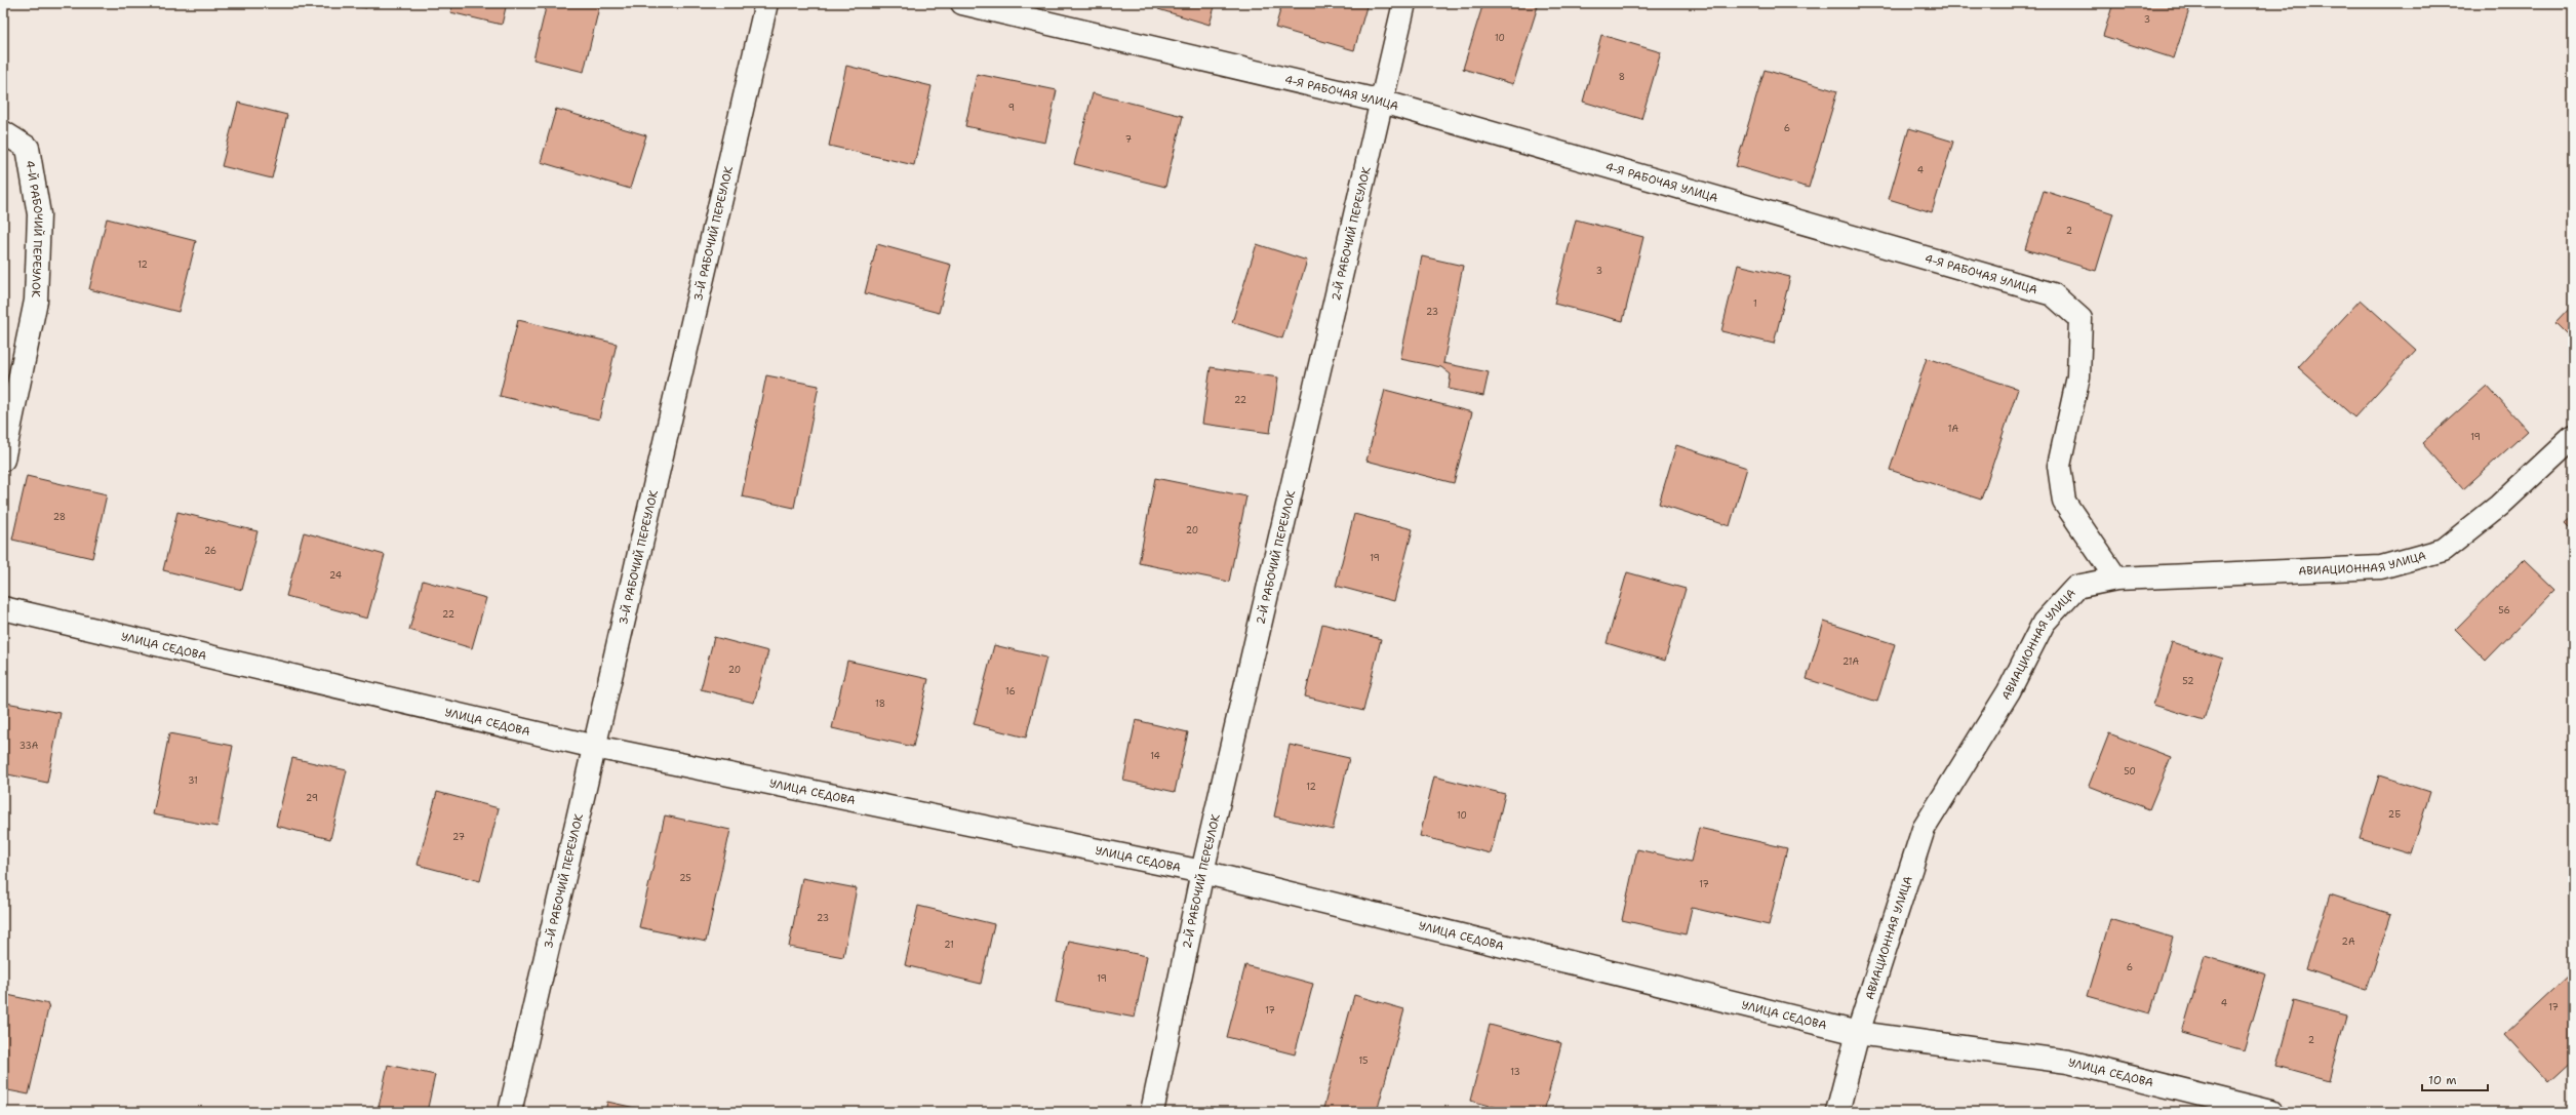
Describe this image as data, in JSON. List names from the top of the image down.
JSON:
{
  "streets": {
    "street": [
      "4-Я РАБОЧАЯ УЛИЦА",
      "4-Й РАБОЧИЙ ПЕРЕУЛОК",
      "2-Й РАБОЧИЙ ПЕРЕУЛОК",
      "3-Й РАБОЧИЙ ПЕРЕУЛОК",
      "АВИАЦИОННАЯ УЛИЦА",
      "УЛИЦА СЕДОВА"
    ]
  },
  "crossings": [
    ["4-Я РАБОЧАЯ УЛИЦА", "2-Й РАБОЧИЙ ПЕРЕУЛОК"],
    ["4-Я РАБОЧАЯ УЛИЦА", "АВИАЦИОННАЯ УЛИЦА"],
    ["2-Й РАБОЧИЙ ПЕРЕУЛОК", "УЛИЦА СЕДОВА"],
    ["3-Й РАБОЧИЙ ПЕРЕУЛОК", "УЛИЦА СЕДОВА"],
    ["АВИАЦИОННАЯ УЛИЦА", "УЛИЦА СЕДОВА"]
  ],
  "house_numbers": [
    "3",
    "10",
    "8",
    "9",
    "6",
    "7",
    "4",
    "2",
    "12",
    "3",
    "1",
    "23",
    "22",
    "1А",
    "19",
    "28",
    "20",
    "26",
    "19",
    "24",
    "56",
    "22",
    "21А",
    "20",
    "52",
    "16",
    "18",
    "33А",
    "14",
    "50",
    "31",
    "12",
    "29",
    "2Б",
    "10",
    "27",
    "25",
    "17",
    "23",
    "2А",
    "21",
    "6",
    "19",
    "4",
    "17",
    "17",
    "2",
    "15",
    "13"
  ],
  "scale_bar": "10 m"
}
